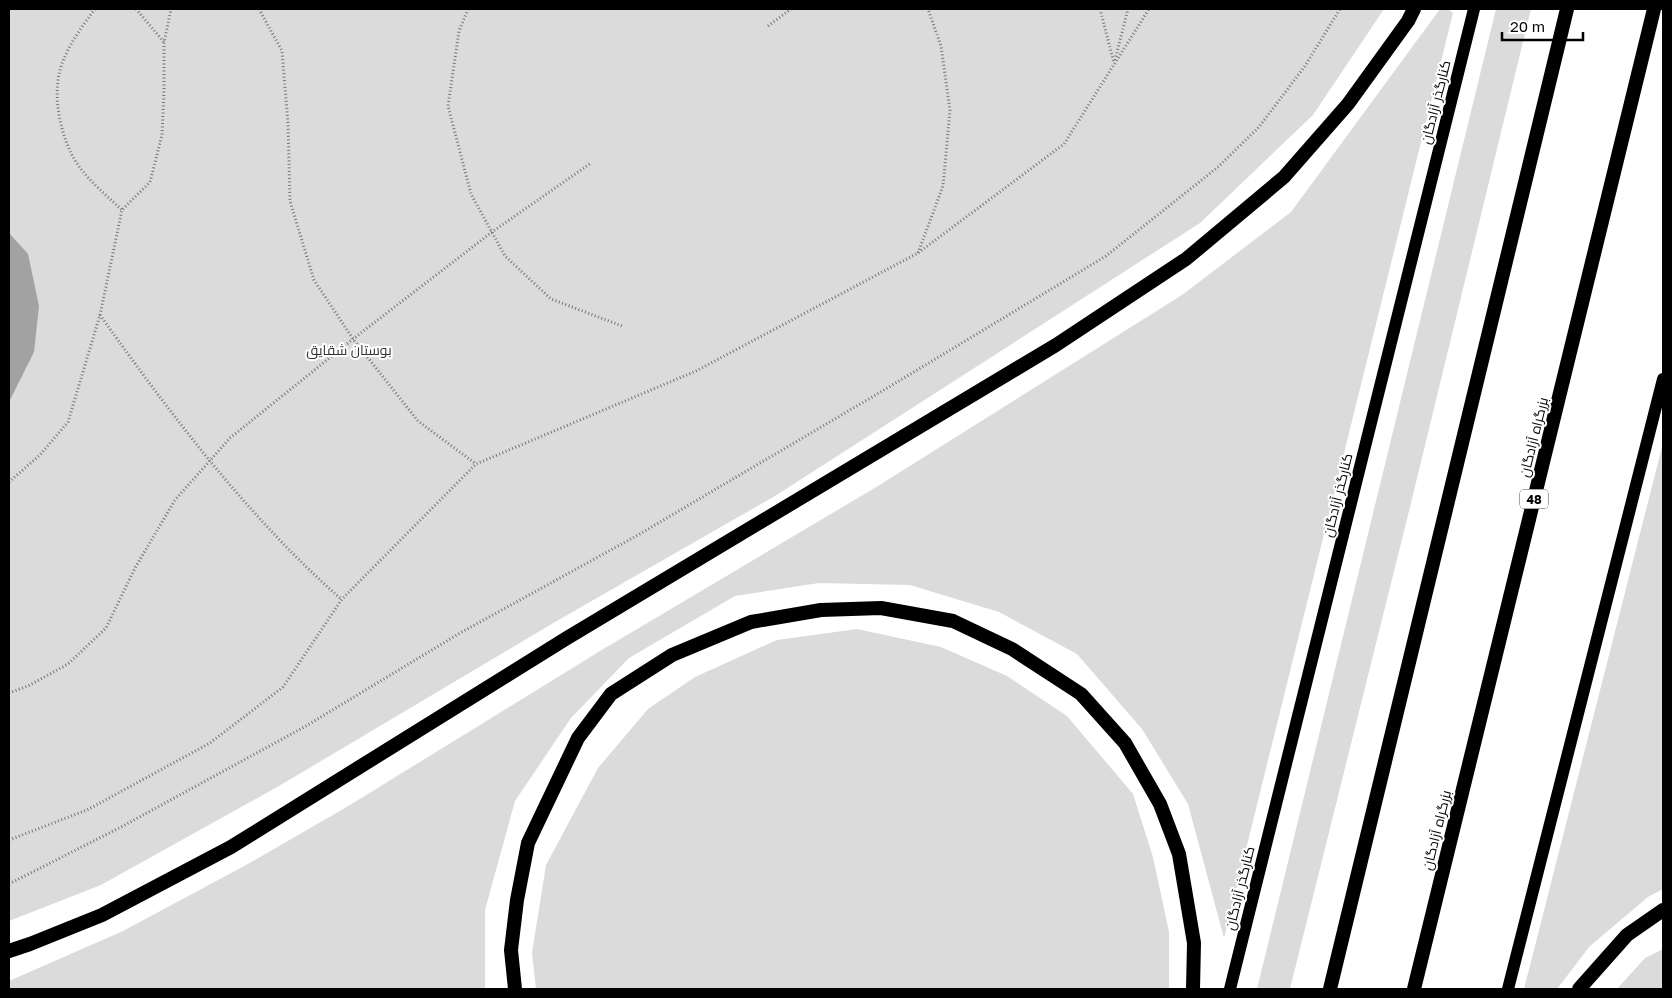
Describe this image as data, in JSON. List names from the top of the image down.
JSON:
{
  "streets": {
    "highway": ["بزرگراه آزادگان", "48"],
    "main road": ["کنارگذر آزادگان"]
  },
  "parks": ["بوستان شقایق"],
  "scale_bar": "20 m"
}
